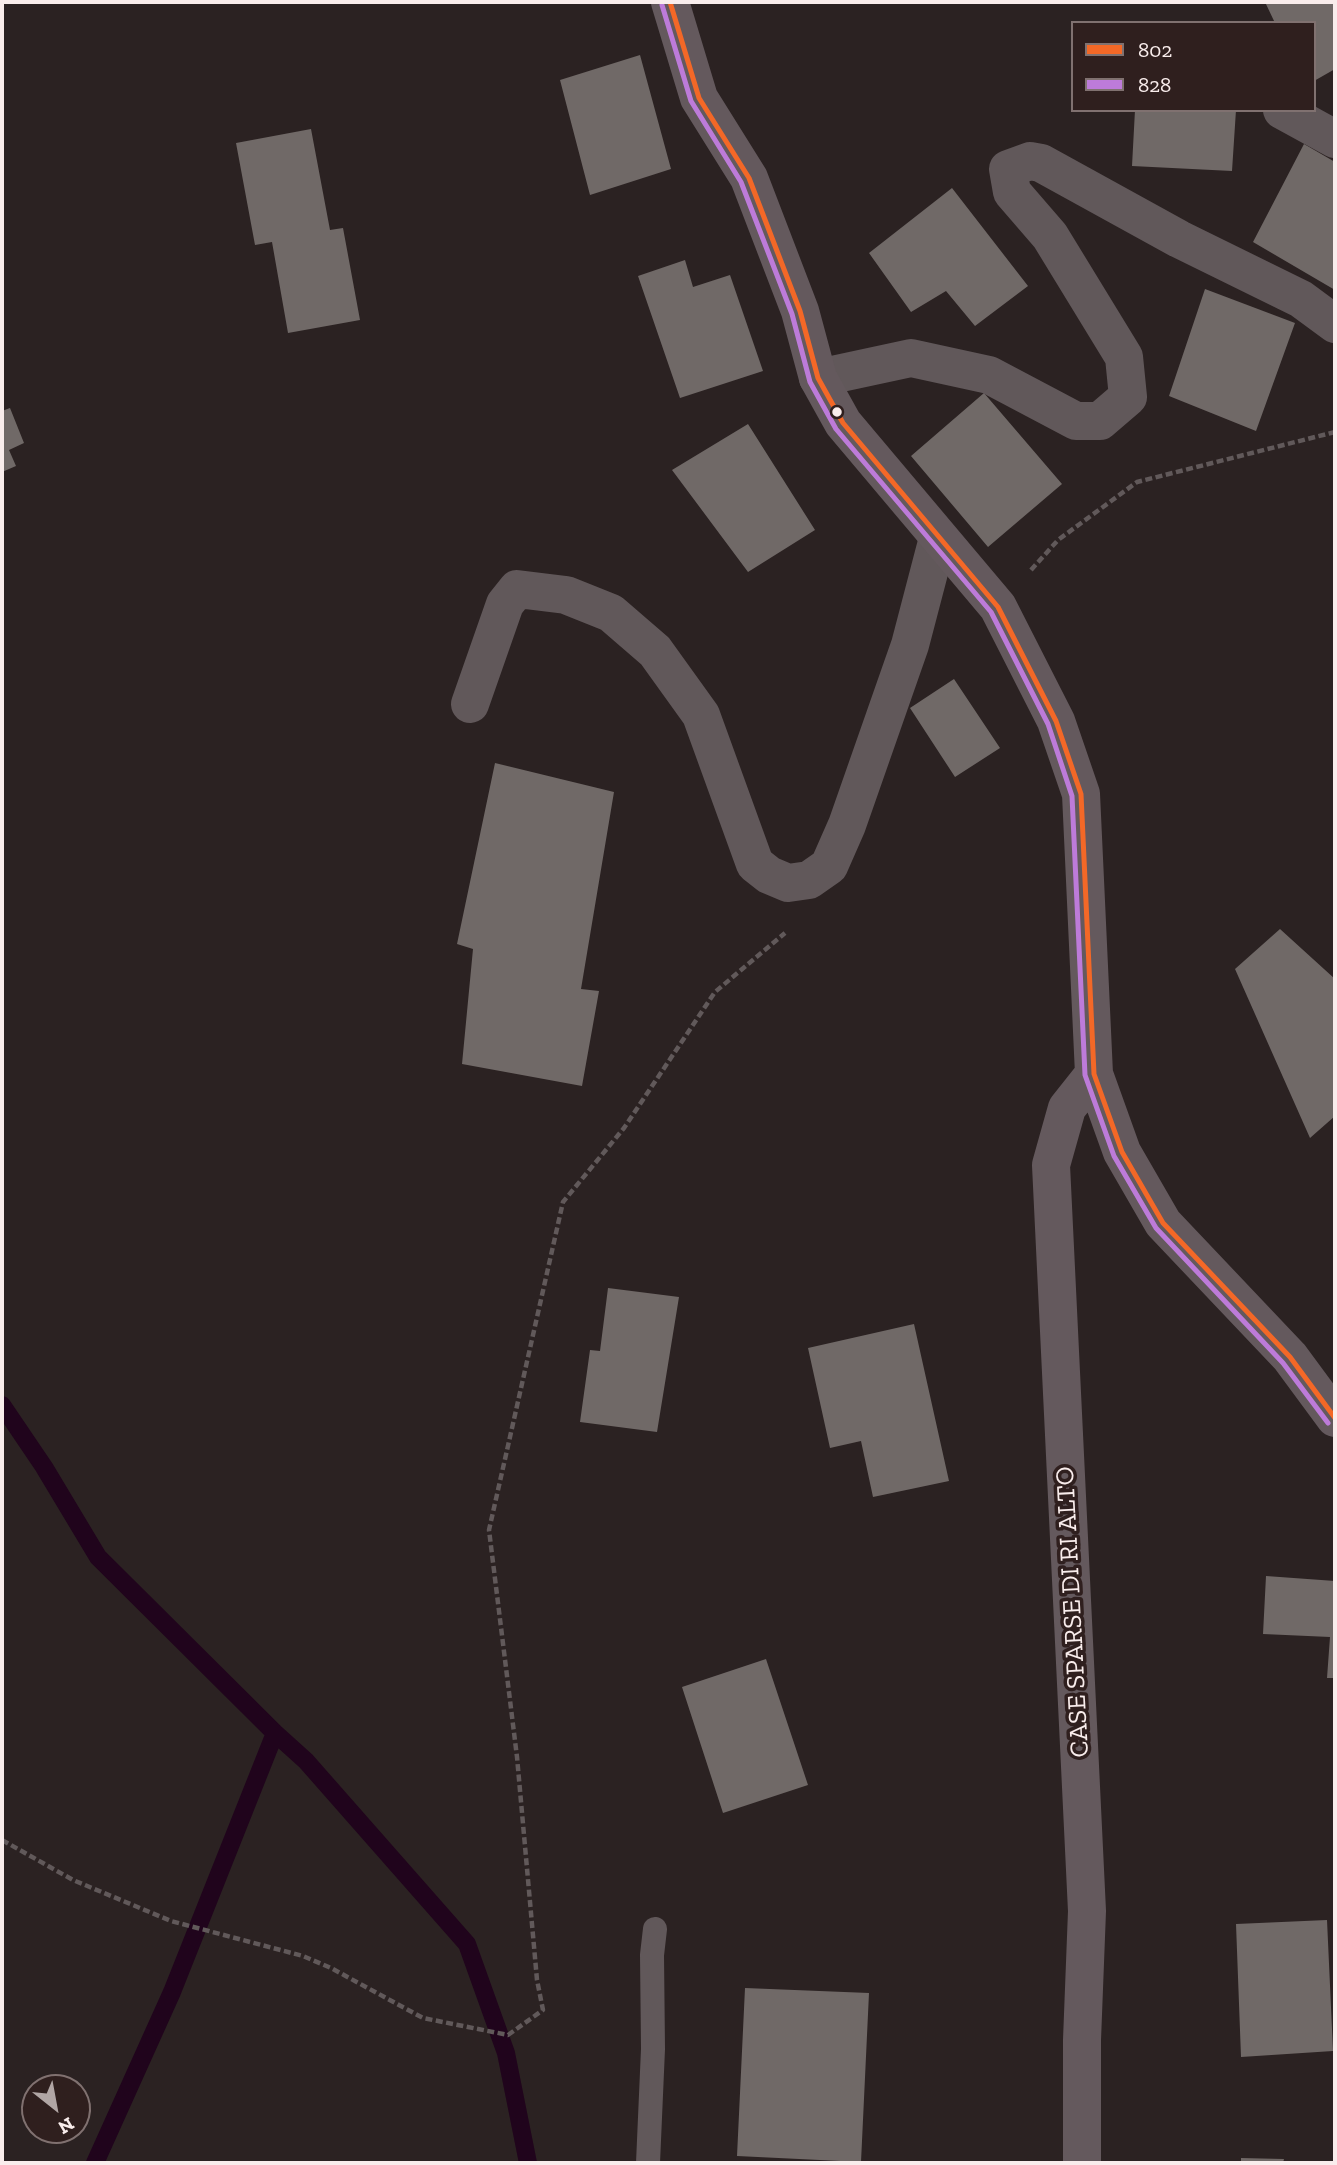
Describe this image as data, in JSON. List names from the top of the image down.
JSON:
{
  "streets": {
    "street": ["CASE SPARSE DI RI ALTO"]
  },
  "lines": ["transit line 802", "transit line 828"],
  "legend": ["802", "828"],
  "north": "bottom right"
}
